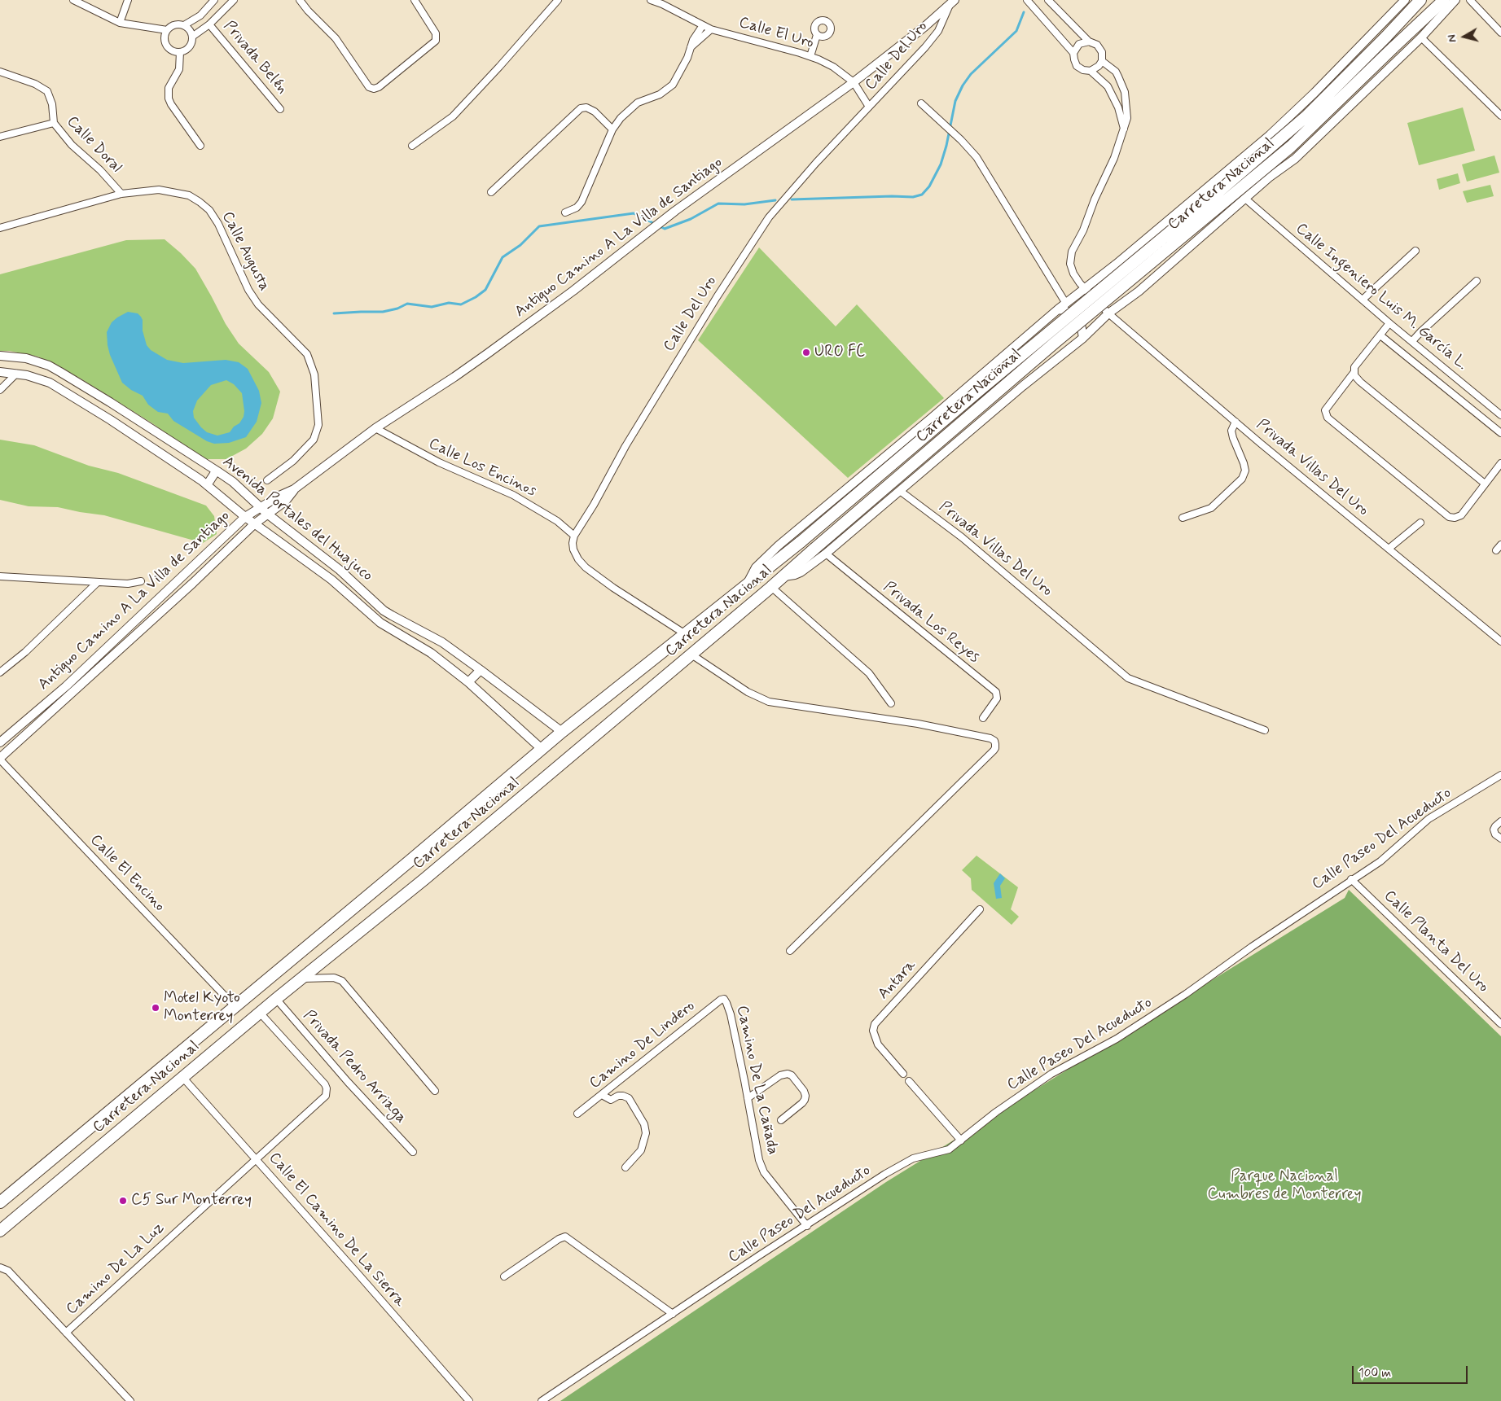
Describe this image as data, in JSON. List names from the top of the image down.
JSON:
{
  "streets": {
    "highway": ["Carretera Nacional"],
    "street": [
      "Calle El Uro",
      "Calle Del Uro",
      "Privada Belén",
      "Calle Doral",
      "Antiguo Camino A La Villa de Santiago",
      "Calle Augusta",
      "Calle Ingeniero Luis M. García L.",
      "Calle Los Encinos",
      "Privada Villas Del Uro",
      "Avenida Portales del Huajuco",
      "Privada Los Reyes",
      "Calle Paseo Del Acueducto",
      "Calle El Encino",
      "Calle Planta Del Uro",
      "Antara",
      "Camino De Lindero",
      "Privada Pedro Arriaga",
      "Camino De La Cañada",
      "Calle El Camino De La Sierra",
      "Camino De La Luz"
    ]
  },
  "crossings": [
    ["Calle El Uro", "Calle Del Uro"],
    ["Calle El Uro", "Antiguo Camino A La Villa de Santiago"],
    ["Calle Del Uro", "Antiguo Camino A La Villa de Santiago"],
    ["Calle Del Uro", "Calle Los Encinos"],
    ["Calle Doral", "Calle Augusta"],
    ["Carretera Nacional", "Avenida Portales del Huajuco"],
    ["Carretera Nacional", "Calle El Encino"],
    ["Carretera Nacional", "Privada Pedro Arriaga"],
    ["Carretera Nacional", "Calle El Camino De La Sierra"],
    ["Carretera Nacional", "Camino De La Luz"],
    ["Antiguo Camino A La Villa de Santiago", "Calle Los Encinos"],
    ["Antiguo Camino A La Villa de Santiago", "Avenida Portales del Huajuco"],
    ["Antiguo Camino A La Villa de Santiago", "Calle El Encino"],
    ["Calle Paseo Del Acueducto", "Calle Planta Del Uro"],
    ["Calle Paseo Del Acueducto", "Camino De La Cañada"],
    ["Camino De Lindero", "Camino De La Cañada"],
    ["Calle El Camino De La Sierra", "Camino De La Luz"]
  ],
  "parks": ["Parque Nacional Cumbres de Monterrey"],
  "places": ["URO FC", "Motel Kyoto Monterrey", "C5 Sur Monterrey"],
  "scale_bar": "100 m",
  "north": "left"
}
